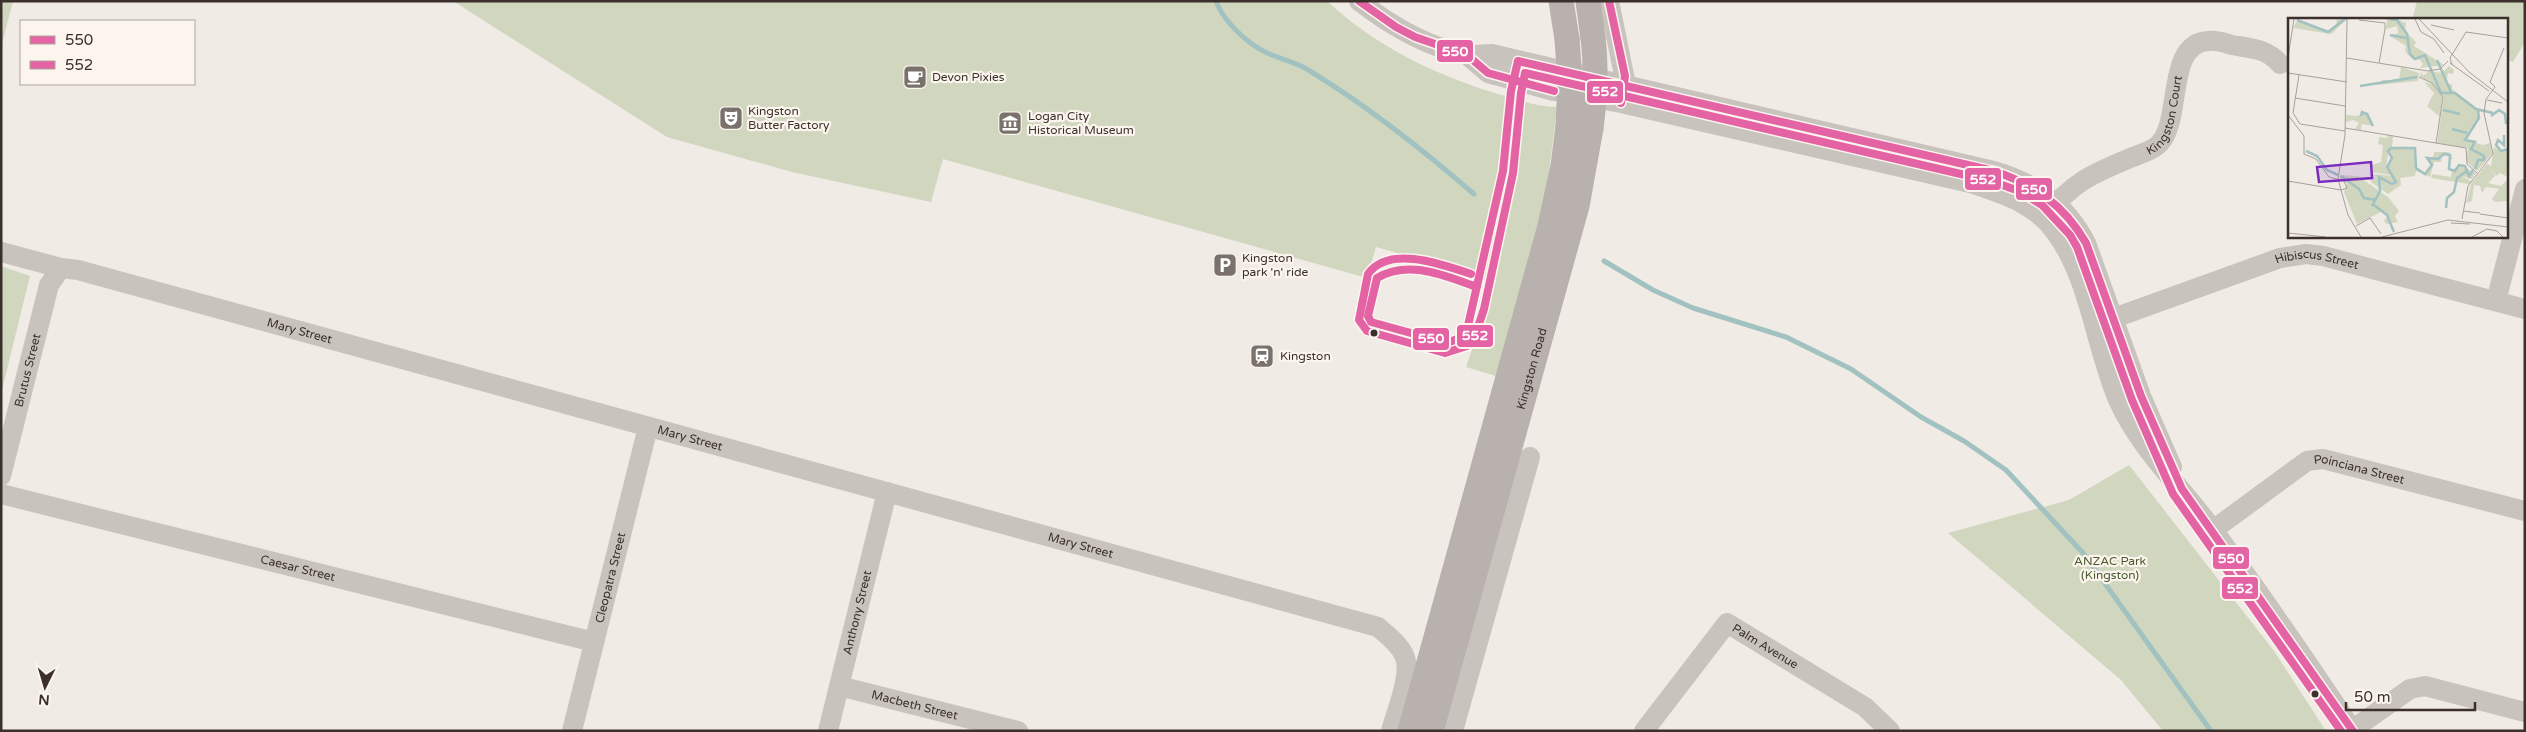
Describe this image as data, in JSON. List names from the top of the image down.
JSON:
{
  "streets": {
    "main road": ["Kingston Road"],
    "street": [
      "Kingston Court",
      "Hibiscus Street",
      "Mary Street",
      "Brutus Street",
      "Poinciana Street",
      "Caesar Street",
      "Cleopatra Street",
      "Anthony Street",
      "Palm Avenue",
      "Macbeth Street"
    ]
  },
  "crossings": [
    ["Mary Street", "Brutus Street"],
    ["Mary Street", "Cleopatra Street"],
    ["Mary Street", "Anthony Street"],
    ["Caesar Street", "Cleopatra Street"],
    ["Anthony Street", "Macbeth Street"]
  ],
  "parks": ["ANZAC Park (Kingston)"],
  "places": {
    "cafe": ["Devon Pixies"],
    "theatre": ["Kingston Butter Factory"],
    "museum": ["Logan City Historical Museum"],
    "parking": ["Kingston park 'n' ride"],
    "station": ["Kingston"]
  },
  "lines": ["transit line 550", "transit line 552"],
  "legend": ["550", "552"],
  "scale_bar": "50 m",
  "north": "bottom"
}
